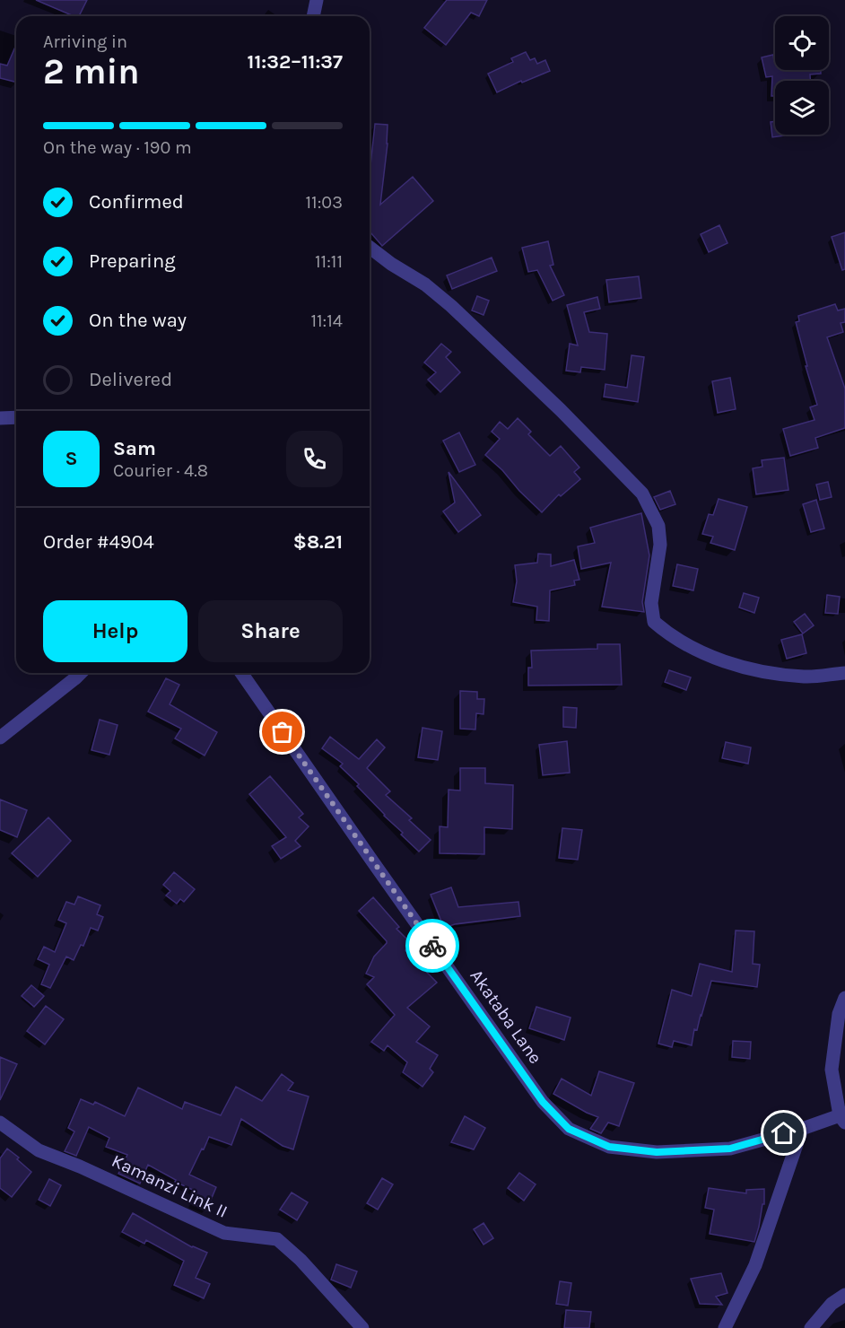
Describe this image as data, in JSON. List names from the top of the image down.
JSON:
{
  "streets": {
    "street": ["Akataba Lane", "Kamanzi Link II"]
  },
  "page": {
    "heading": ["2 min", "Arriving in", "11:32–11:37"],
    "panel": [
      "Sam",
      "Courier · 4.8",
      "Order #4904",
      "$8.21"
    ],
    "bar": "On the way · 190 m",
    "list": [
      ["Confirmed", "11:03"],
      ["Preparing", "11:11"],
      ["On the way", "11:14"],
      "Delivered"
    ],
    "round": "S",
    "buttons": ["Help", "Share"]
  }
}
